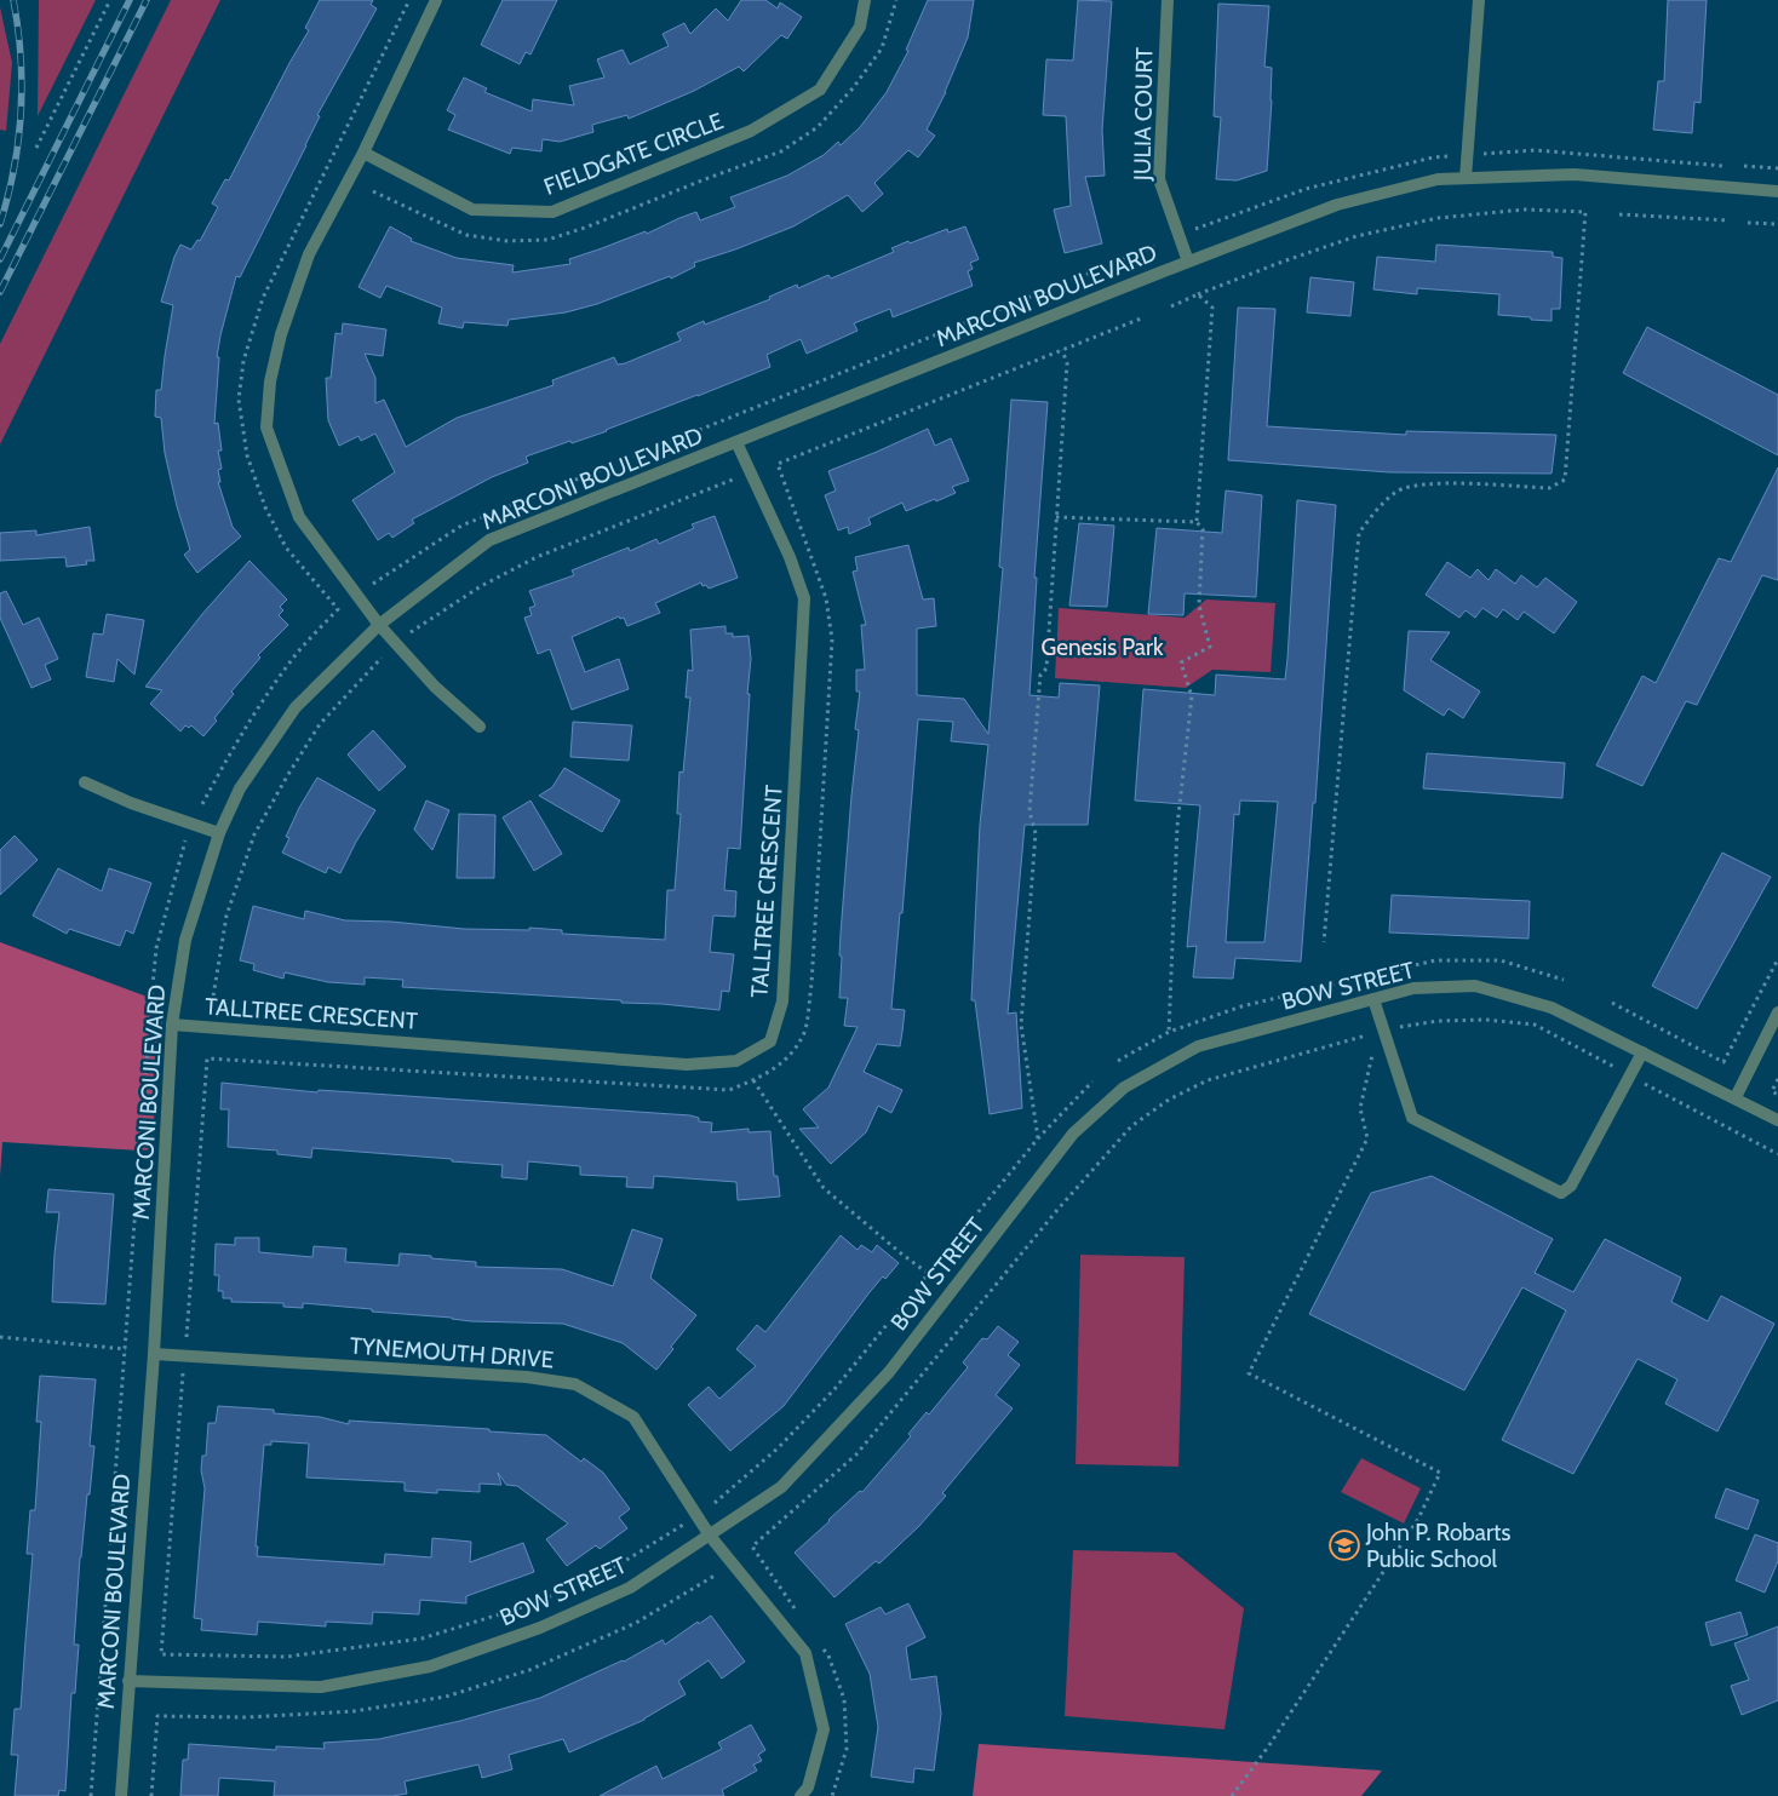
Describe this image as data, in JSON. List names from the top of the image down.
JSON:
{
  "streets": {
    "street": [
      "JULIA COURT",
      "FIELDGATE CIRCLE",
      "MARCONI BOULEVARD",
      "TALLTREE CRESCENT",
      "BOW STREET",
      "TYNEMOUTH DRIVE"
    ]
  },
  "crossings": [
    ["JULIA COURT", "MARCONI BOULEVARD"],
    ["MARCONI BOULEVARD", "TALLTREE CRESCENT"],
    ["MARCONI BOULEVARD", "BOW STREET"],
    ["MARCONI BOULEVARD", "TYNEMOUTH DRIVE"],
    ["BOW STREET", "TYNEMOUTH DRIVE"]
  ],
  "parks": ["Genesis Park"],
  "places": {
    "school or university": ["John P. Robarts Public School"]
  }
}
